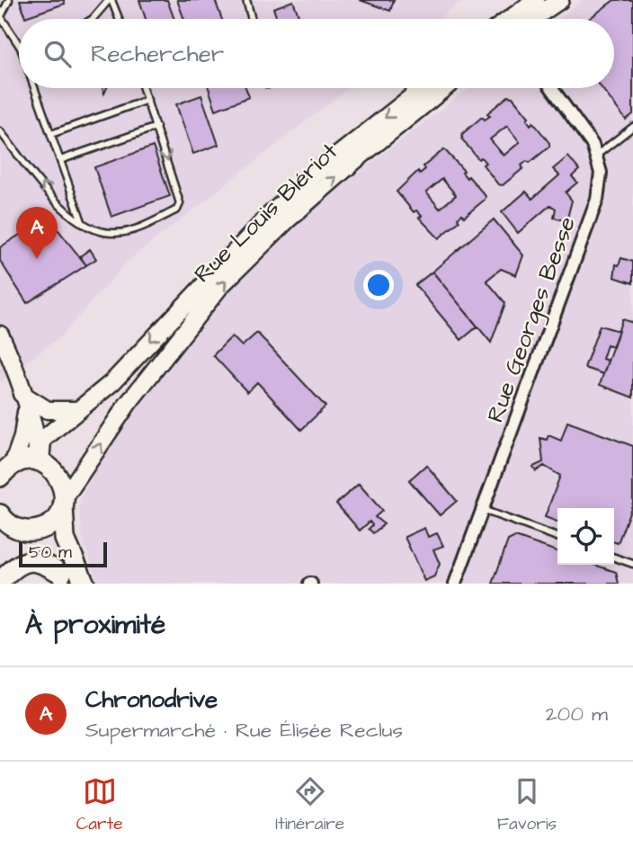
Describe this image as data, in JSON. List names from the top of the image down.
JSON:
{
  "streets": {
    "main road": ["Rue Louis Blériot"],
    "street": ["Rue Georges Besse"]
  },
  "scale_bar": "50 m",
  "page": {
    "search": "Rechercher",
    "pins": "A",
    "scale": "50 m",
    "heading": "À proximité",
    "list": [
      {
        "mark": "A",
        "name": "Chronodrive",
        "note": "Supermarché · Rue Élisée Reclus",
        "value": "200 m"
      }
    ],
    "nav": ["Carte", "Itinéraire", "Favoris"]
  }
}
